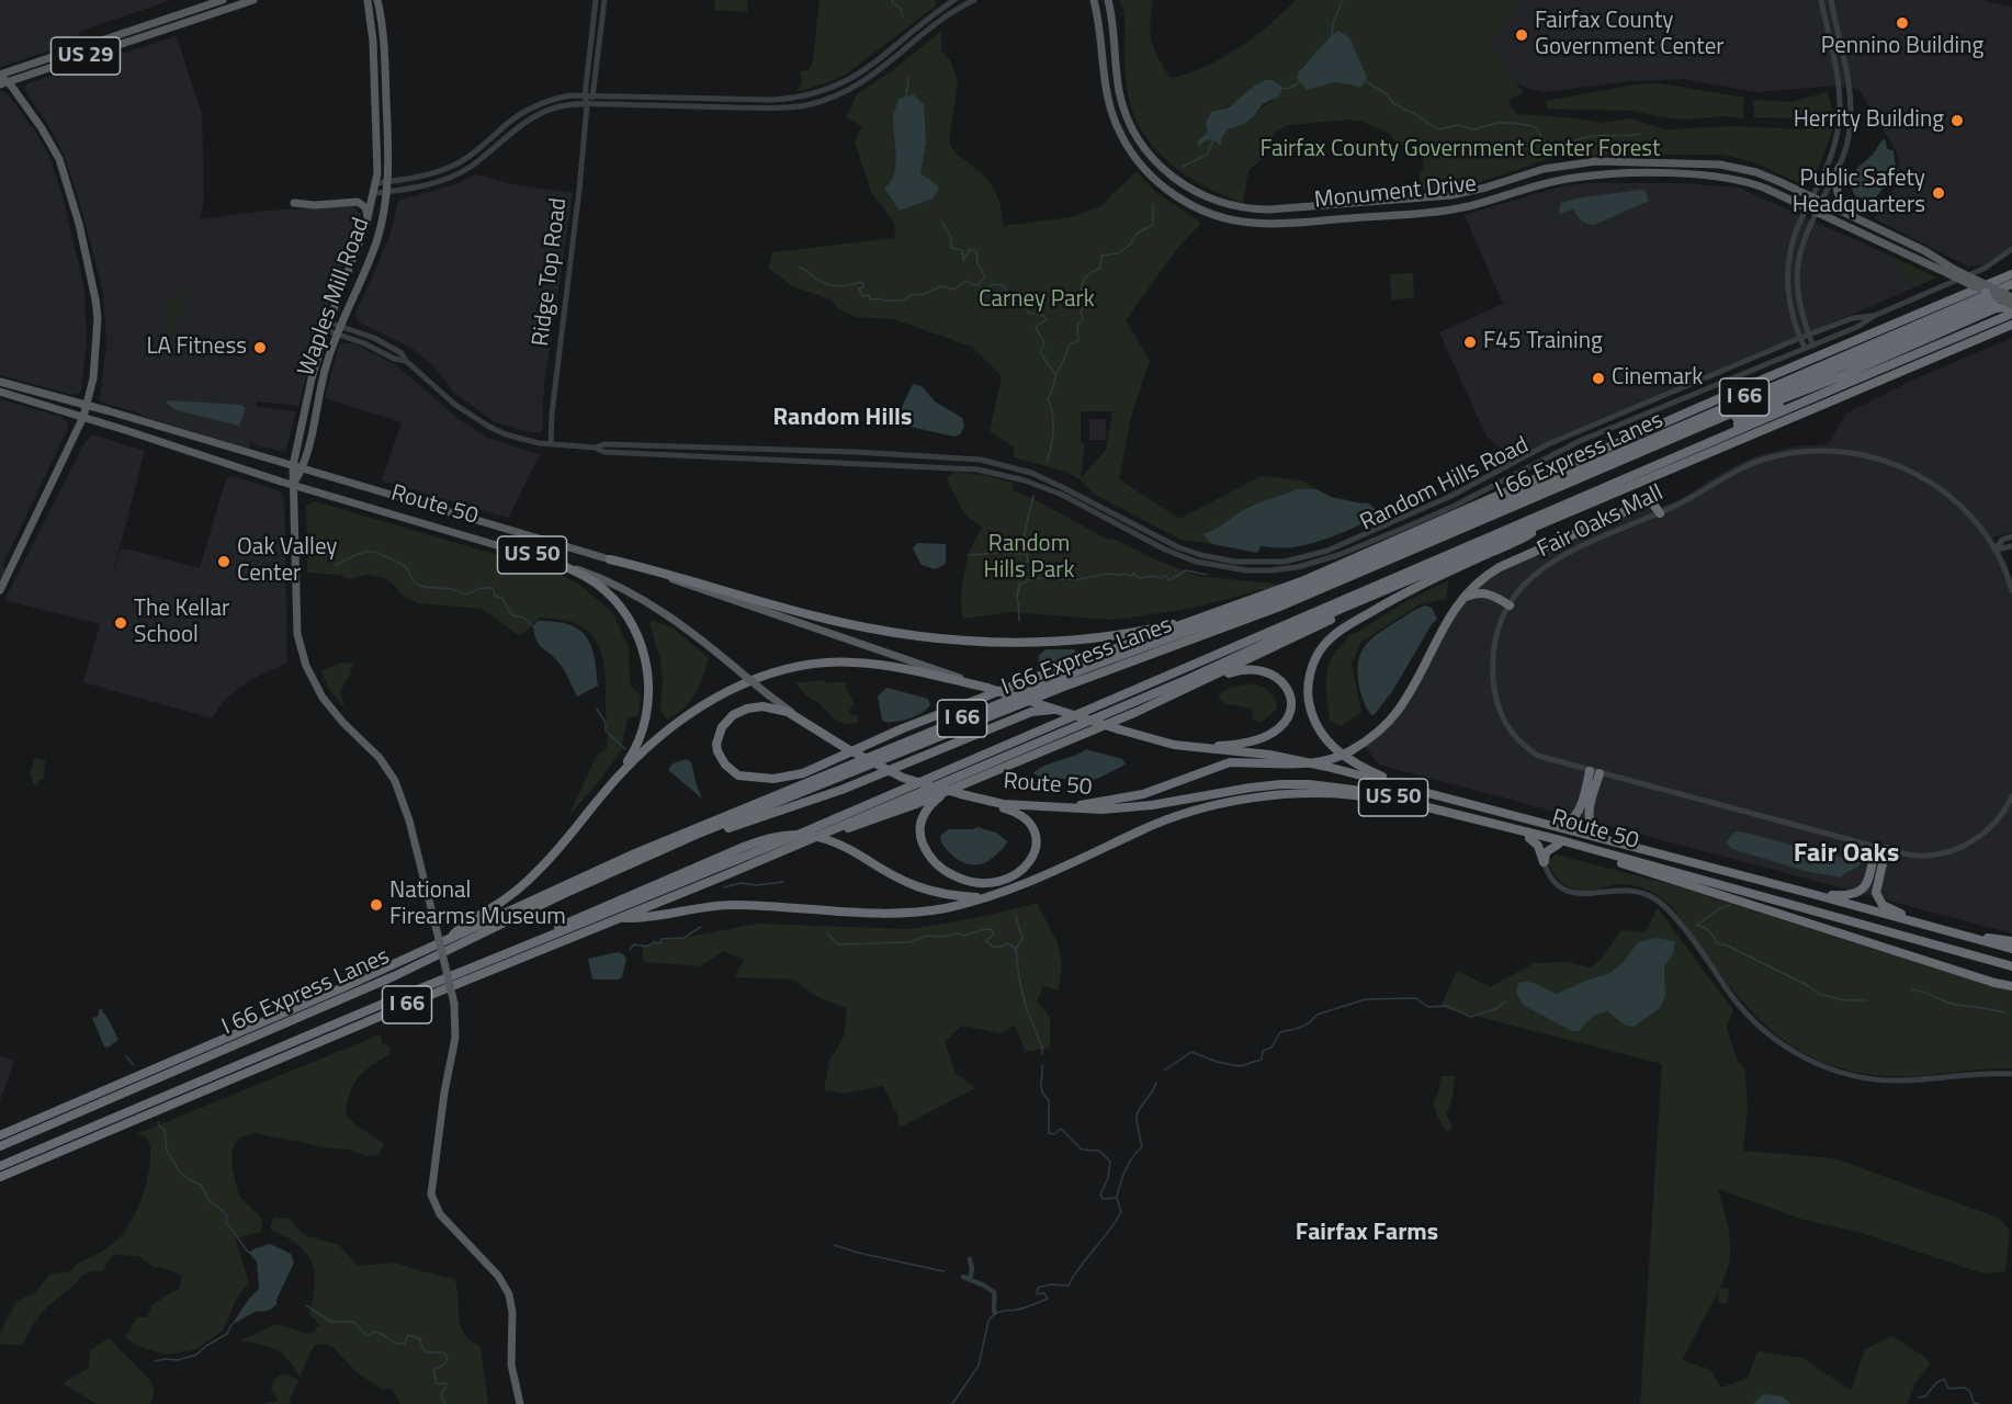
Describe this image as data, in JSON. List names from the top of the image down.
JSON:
{
  "streets": {
    "highway": [
      "I 66",
      "I 66 Express Lanes",
      "Route 50",
      "US 50"
    ],
    "main road": ["US 29", "Monument Drive", "Waples Mill Road"],
    "street": ["Ridge Top Road", "Random Hills Road", "Fair Oaks Mall"]
  },
  "crossings": [
    ["Monument Drive", "I 66 Express Lanes"],
    ["Ridge Top Road", "Random Hills Road"],
    ["Waples Mill Road", "Random Hills Road"],
    ["Waples Mill Road", "Route 50"],
    ["Route 50", "US 50"]
  ],
  "districts": ["Random Hills", "Fair Oaks", "Fairfax Farms"],
  "parks": ["Fairfax County Government Center Forest", "Carney Park", "Random Hills Park"],
  "places": [
    "Pennino Building",
    "Fairfax County Government Center",
    "Herrity Building",
    "Public Safety Headquarters",
    "F45 Training",
    "LA Fitness",
    "Cinemark",
    "Oak Valley Center",
    "The Kellar School",
    "National Firearms Museum"
  ]
}
